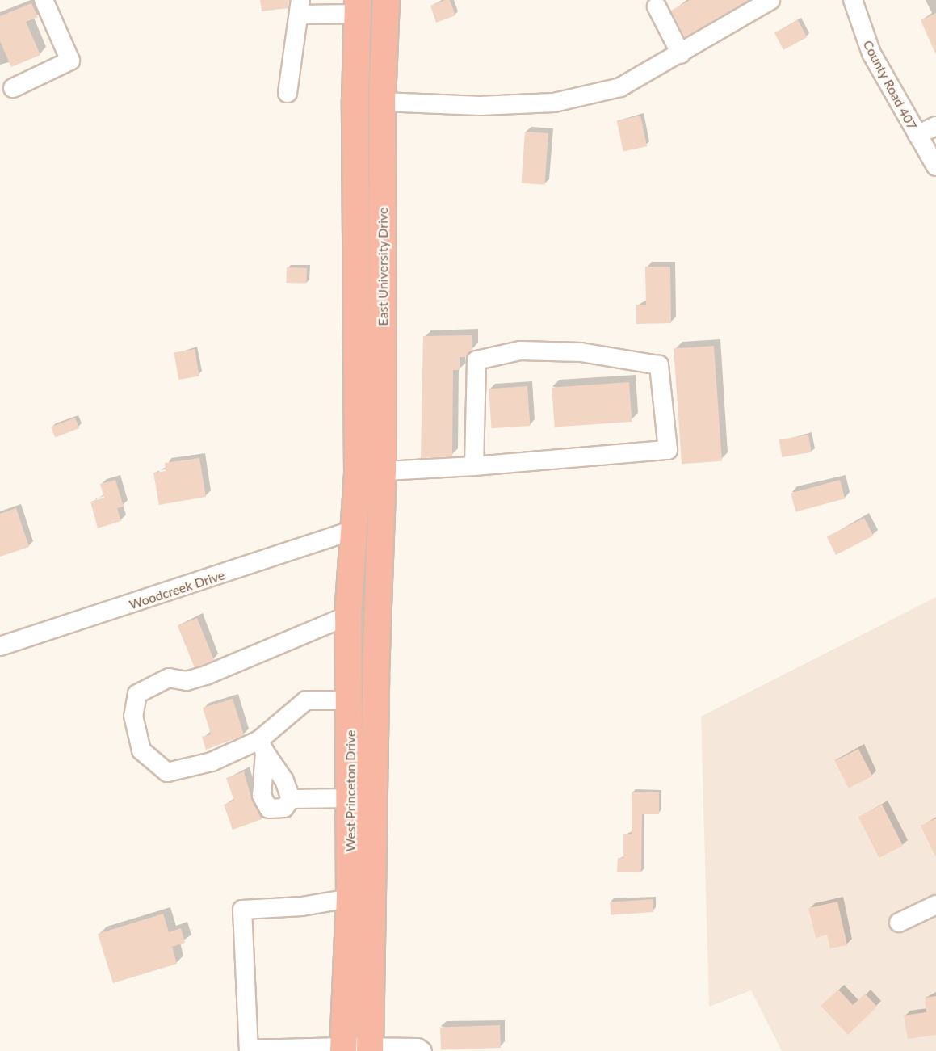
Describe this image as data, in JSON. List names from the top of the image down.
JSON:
{
  "streets": {
    "highway": ["East University Drive", "West Princeton Drive"],
    "street": ["County Road 407", "Woodcreek Drive"]
  },
  "crossings": [
    ["East University Drive", "Woodcreek Drive"],
    ["East University Drive", "West Princeton Drive"],
    ["Woodcreek Drive", "West Princeton Drive"]
  ]
}
